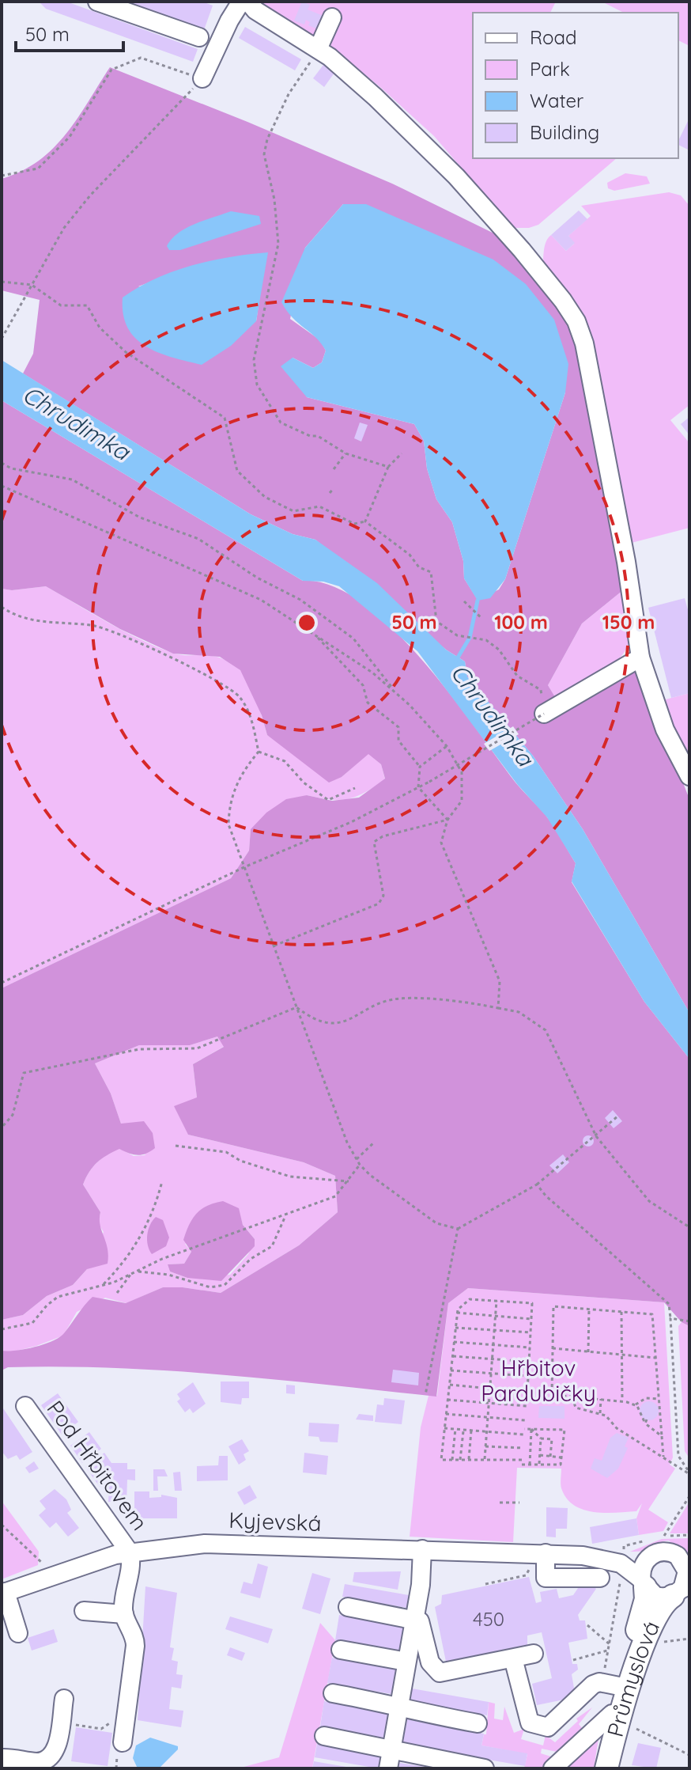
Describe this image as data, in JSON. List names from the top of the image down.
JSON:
{
  "streets": {
    "main road": ["Průmyslová"],
    "street": ["Pod Hřbitovem", "Kyjevská"]
  },
  "crossings": [
    ["Pod Hřbitovem", "Kyjevská"],
    ["Kyjevská", "Průmyslová"]
  ],
  "water": ["Chrudimka"],
  "parks": ["Hřbitov Pardubičky"],
  "house_numbers": ["450"],
  "legend": [
    "Road",
    "Park",
    "Water",
    "Building"
  ],
  "scale_bar": "50 m",
  "rings": ["50 m", "100 m", "150 m"]
}
